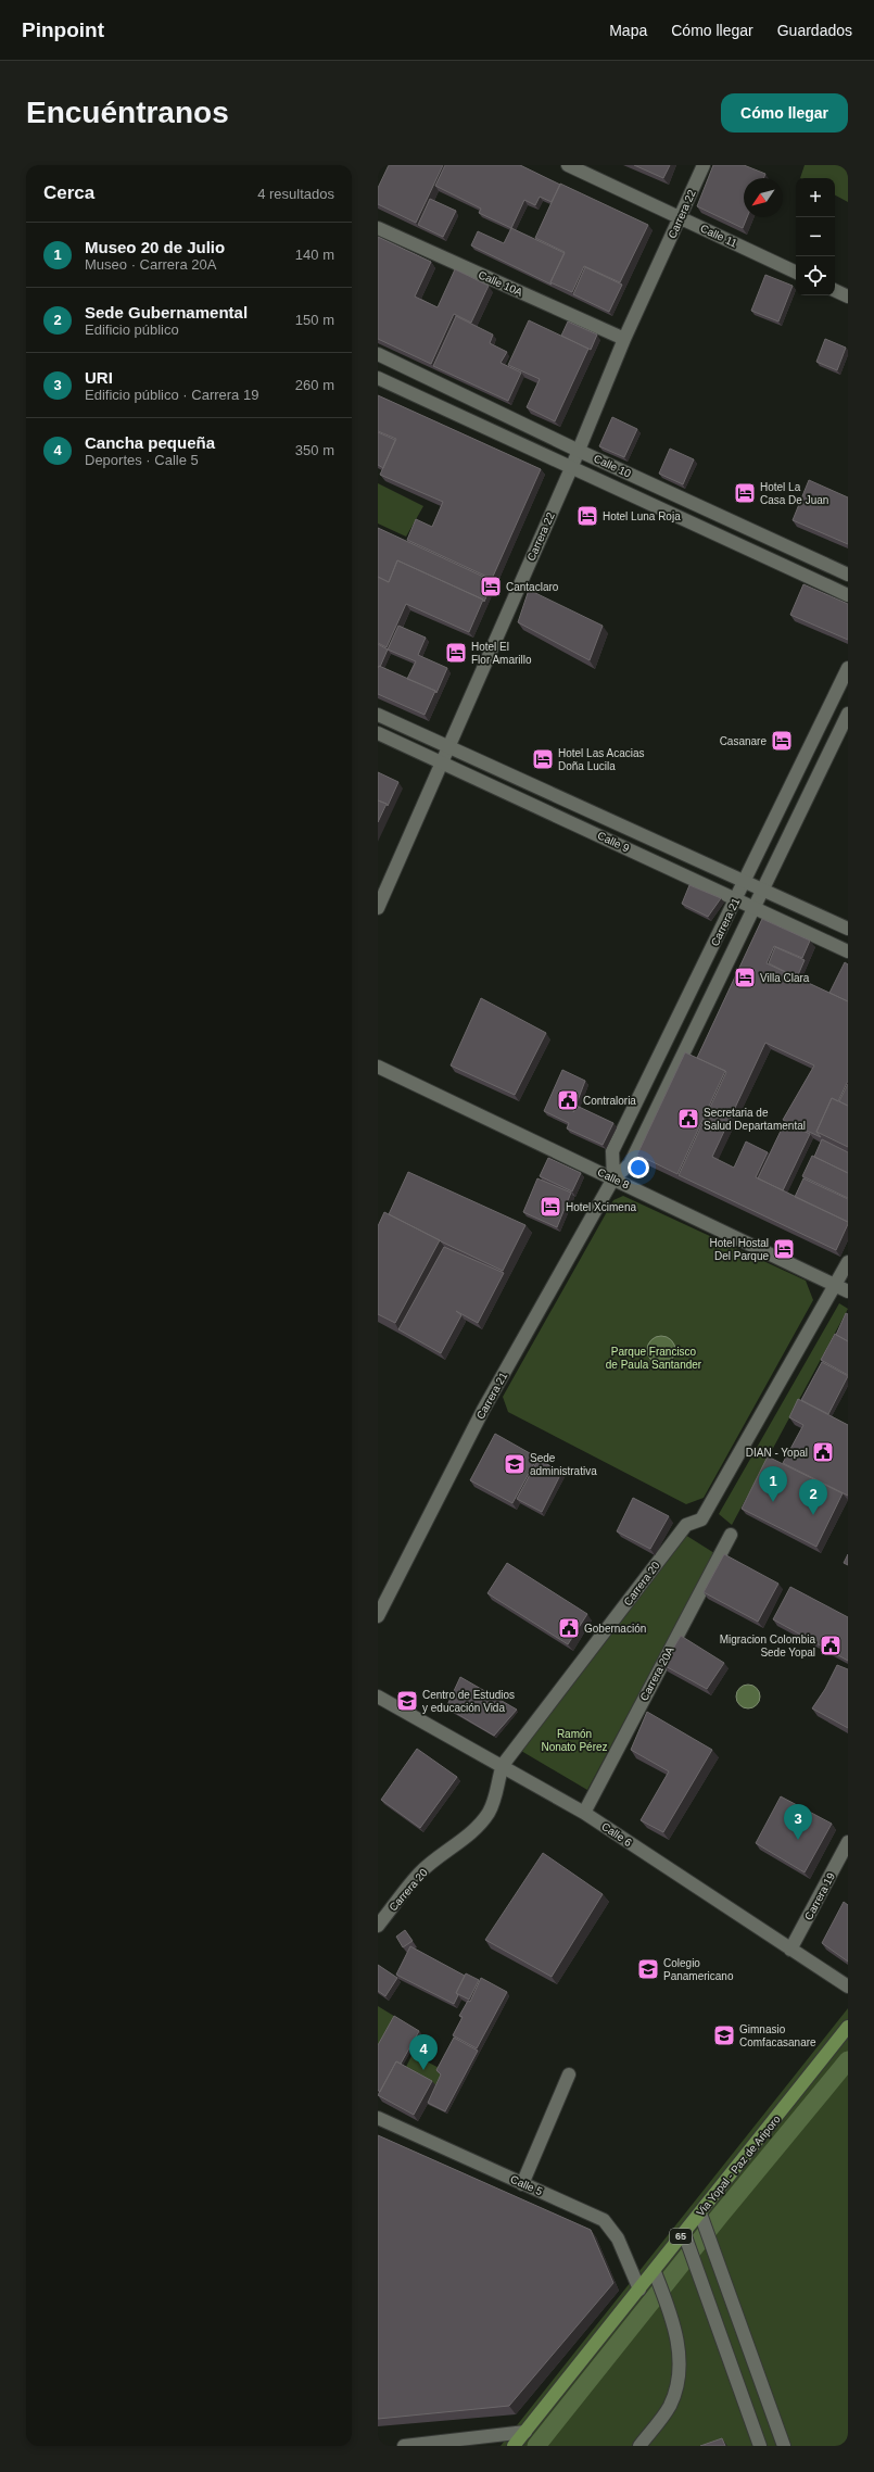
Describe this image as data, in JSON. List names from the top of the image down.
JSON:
{
  "streets": {
    "main road": ["Via Yopal - Paz de Ariporo", "65"],
    "street": [
      "Carrera 22",
      "Calle 11",
      "Calle 10A",
      "Calle 10",
      "Calle 9",
      "Carrera 21",
      "Calle 8",
      "Carrera 20",
      "Carrera 20A",
      "Calle 6",
      "Carrera 19",
      "Calle 5"
    ]
  },
  "crossings": [
    ["Carrera 22", "Calle 11"],
    ["Carrera 22", "Calle 10A"],
    ["Carrera 22", "Calle 10"],
    ["Carrera 22", "Calle 9"],
    ["Calle 9", "Carrera 21"],
    ["Carrera 21", "Calle 8"],
    ["Calle 8", "Carrera 20"],
    ["Carrera 20", "Calle 6"],
    ["Carrera 20A", "Calle 6"],
    ["Calle 6", "Carrera 19"],
    ["Via Yopal - Paz de Ariporo", "Calle 5"]
  ],
  "parks": ["Parque Francisco de Paula Santander", "Ramón Nonato Pérez"],
  "places": {
    "hotel": [
      "Hotel La Casa De Juan",
      "Hotel Luna Roja",
      "Cantaclaro",
      "Hotel El Flor Amarillo",
      "Casanare",
      "Hotel Las Acacias Doña Lucila",
      "Villa Clara",
      "Hotel Xcimena",
      "Hotel Hostal Del Parque"
    ],
    "public building": [
      "Contraloria",
      "Secretaria de Salud Departamental",
      "DIAN - Yopal",
      "Gobernación",
      "Migracion Colombia Sede Yopal"
    ],
    "school or university": [
      "Sede administrativa",
      "Centro de Estudios y educación Vida",
      "Colegio Panamericano",
      "Gimnasio Comfacasanare"
    ]
  },
  "north": "bottom left",
  "page": {
    "header": "Pinpoint",
    "nav": ["Mapa", "Cómo llegar", "Guardados"],
    "buttons": "Cómo llegar",
    "title": "Encuéntranos",
    "heading": ["Cerca", "4 resultados"],
    "map_buttons": ["+", "−"],
    "list": [
      {
        "mark": "1",
        "name": "Museo 20 de Julio",
        "note": "Museo · Carrera 20A",
        "value": "140 m"
      },
      {
        "mark": "2",
        "name": "Sede Gubernamental",
        "note": "Edificio público",
        "value": "150 m"
      },
      {
        "mark": "3",
        "name": "URI",
        "note": "Edificio público · Carrera 19",
        "value": "260 m"
      },
      {
        "mark": "4",
        "name": "Cancha pequeña",
        "note": "Deportes · Calle 5",
        "value": "350 m"
      }
    ],
    "pins": [
      "1",
      "2",
      "3",
      "4"
    ]
  }
}
